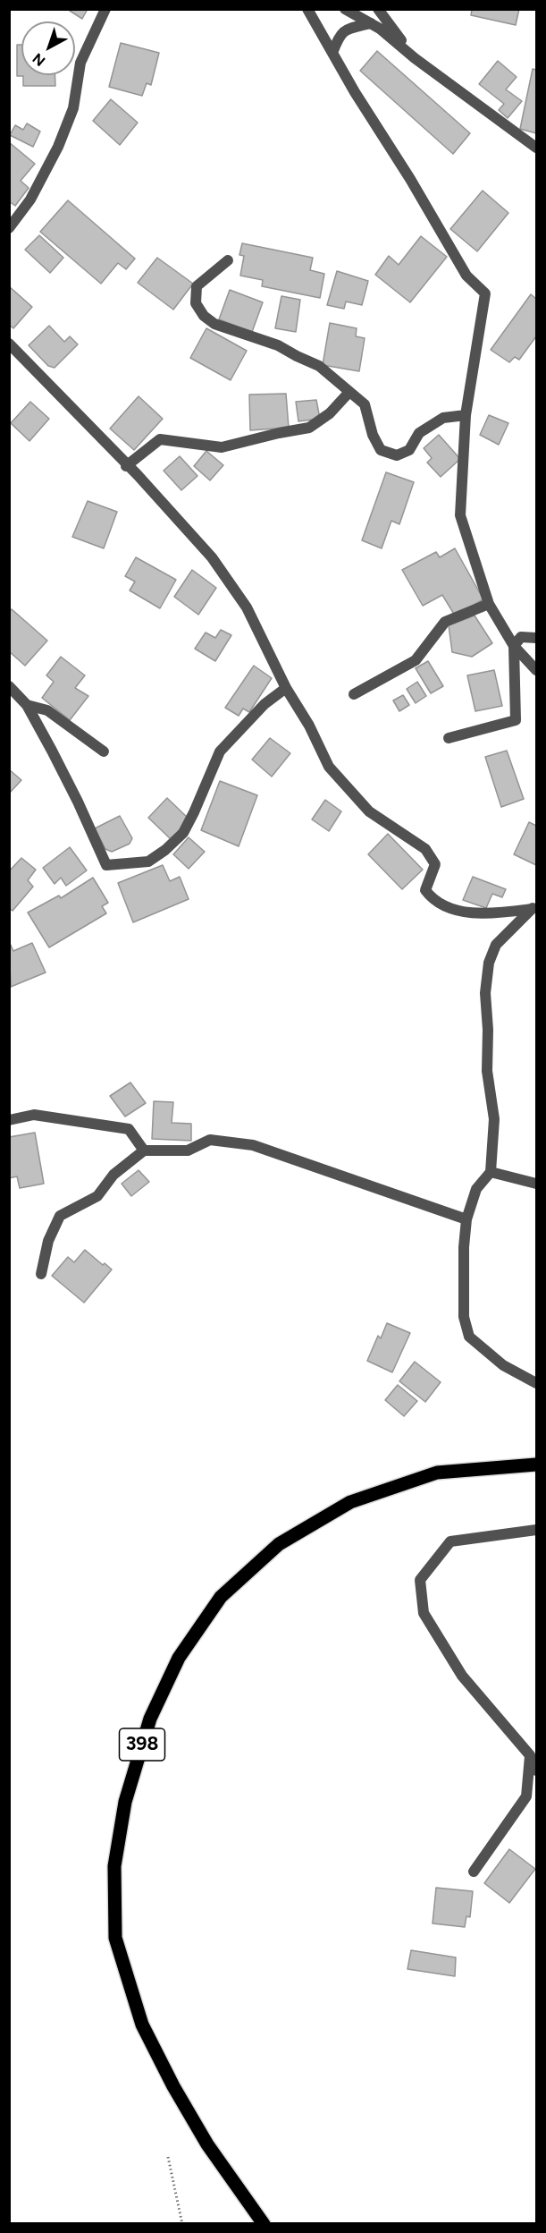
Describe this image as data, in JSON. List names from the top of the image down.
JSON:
{
  "streets": {
    "main road": ["398"]
  },
  "north": "bottom left"
}
